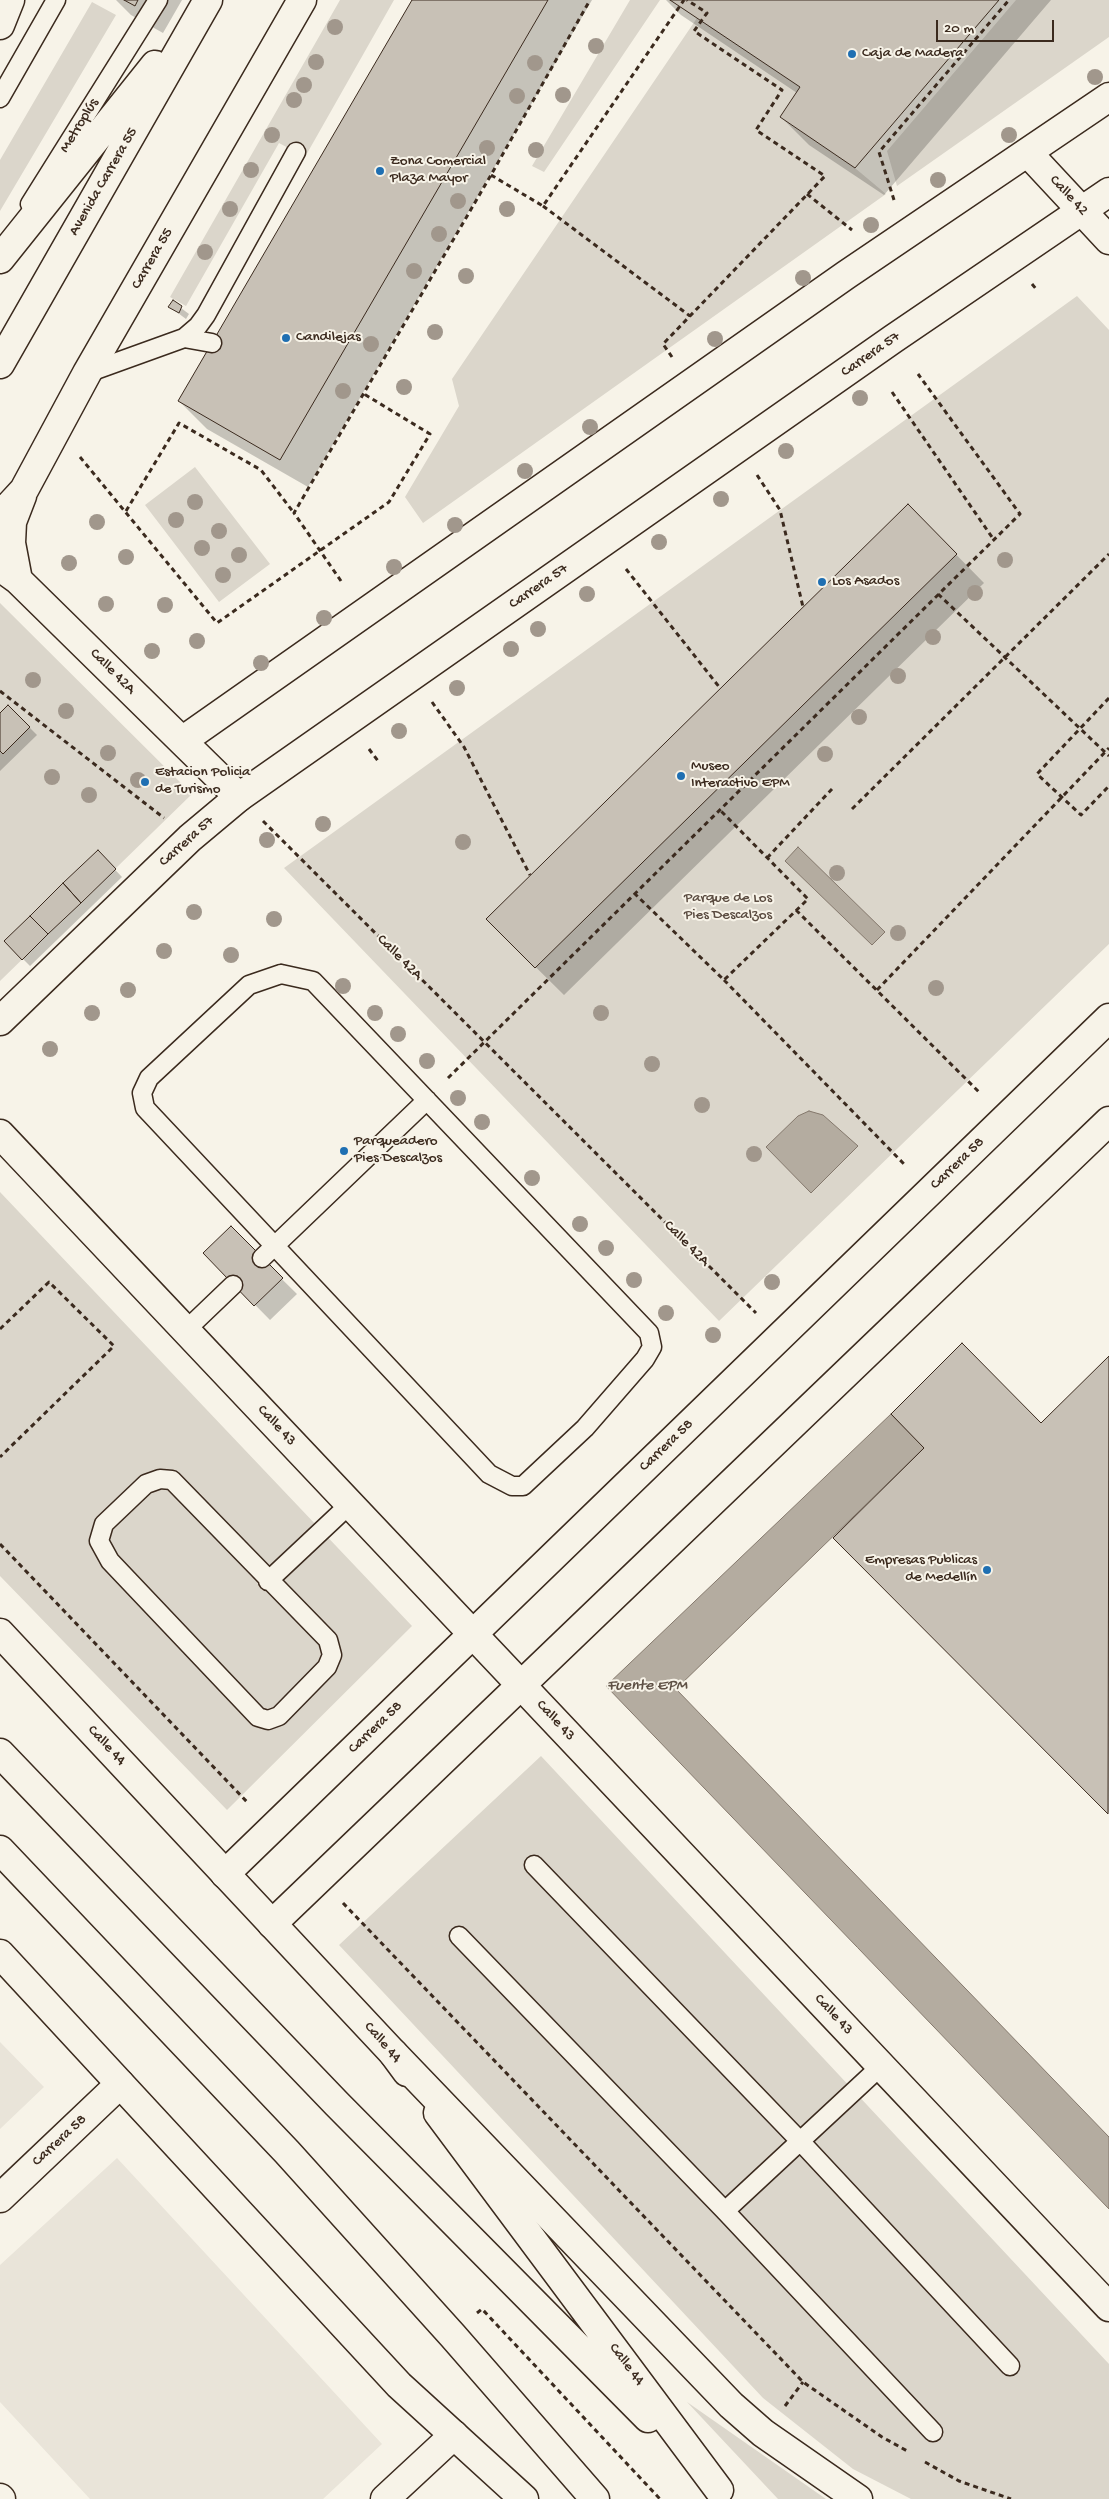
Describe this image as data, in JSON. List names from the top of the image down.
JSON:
{
  "streets": {
    "main road": [
      "Avenida Carrera 55",
      "Calle 42",
      "Carrera 55",
      "Carrera 57",
      "Calle 42A",
      "Carrera 58",
      "Calle 43",
      "Calle 44"
    ],
    "lane": ["Metroplús"]
  },
  "crossings": [
    ["Calle 42", "Carrera 57"],
    ["Carrera 55", "Calle 42A"],
    ["Carrera 57", "Calle 42A"],
    ["Calle 42A", "Carrera 58"],
    ["Carrera 58", "Calle 43"],
    ["Carrera 58", "Calle 44"]
  ],
  "water": ["Fuente EPM"],
  "parks": ["Parque de Los Pies Descalzos"],
  "places": [
    "Caja de Madera",
    "Zona Comercial Plaza Mayor",
    "Candilejas",
    "Los Asados",
    "Museo Interactivo EPM",
    "Estacion Policia de Turismo",
    "Parqueadero Pies Descalzos",
    "Empresas Publicas de Medellín"
  ],
  "scale_bar": "20 m"
}
